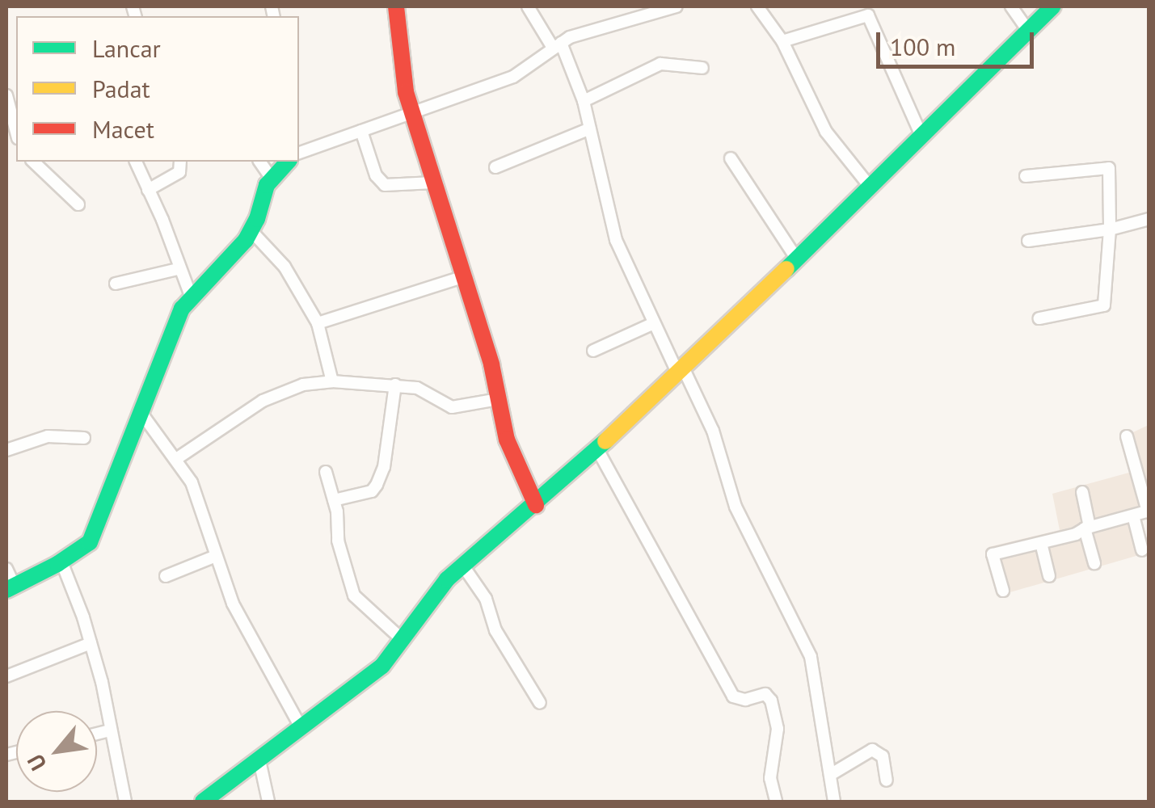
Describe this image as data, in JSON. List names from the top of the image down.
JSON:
{
  "legend": ["Lancar", "Padat", "Macet"],
  "scale_bar": "100 m",
  "north": "bottom left"
}
